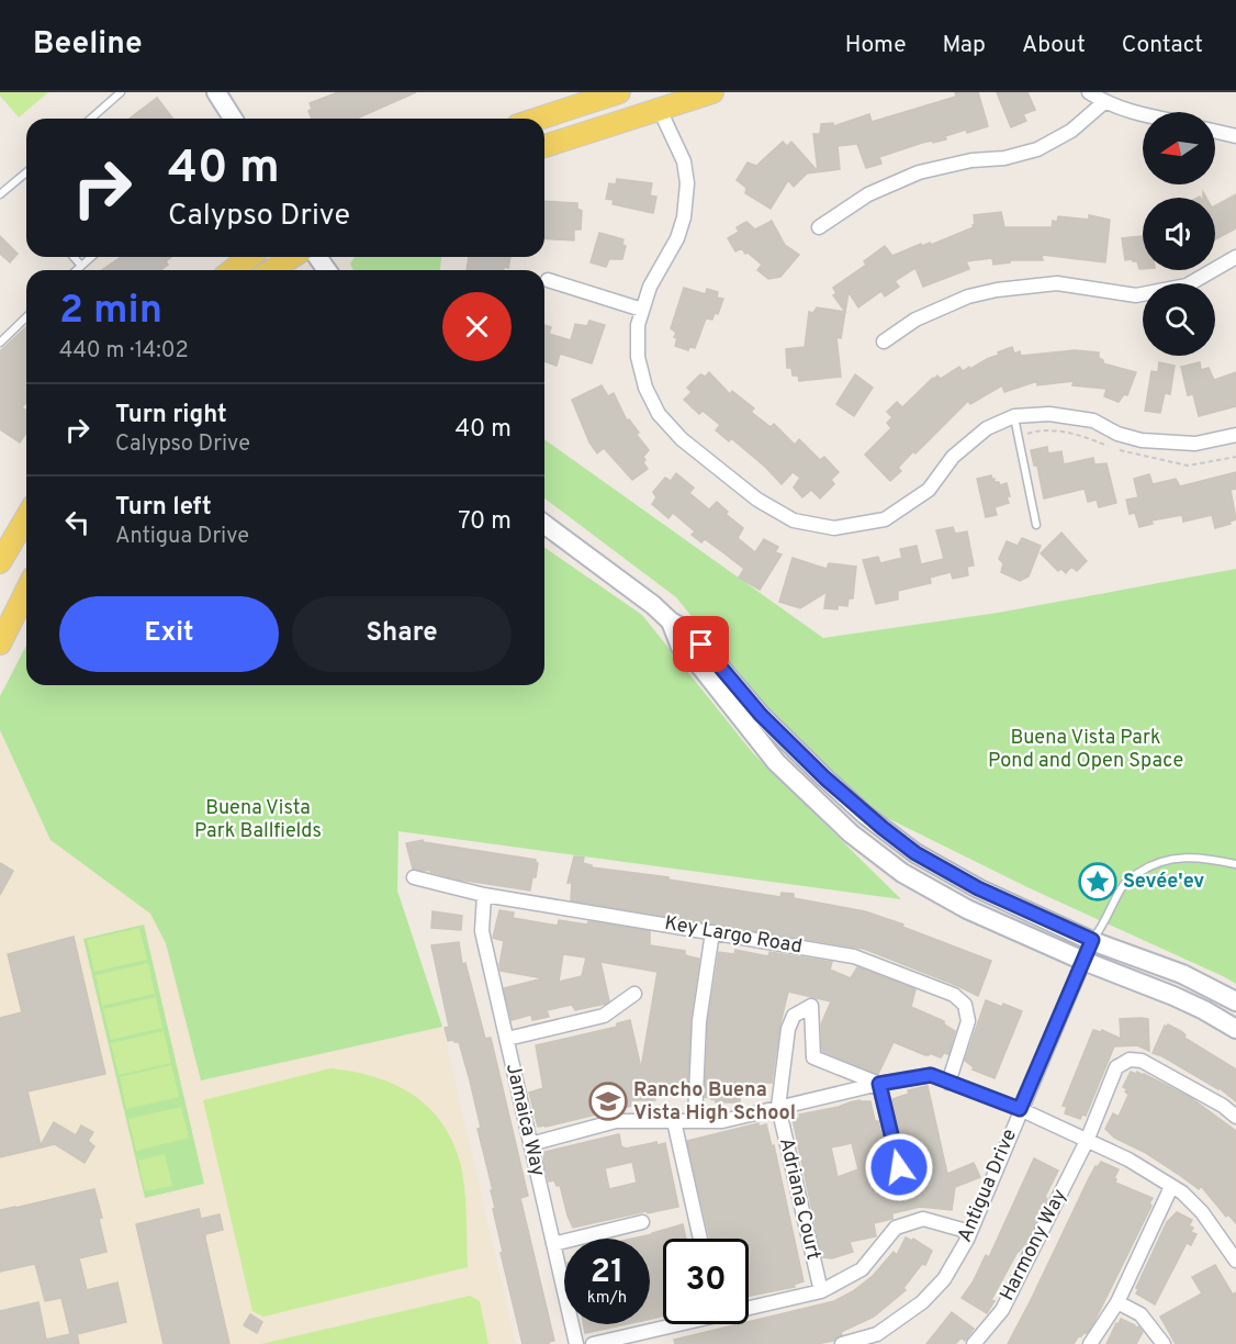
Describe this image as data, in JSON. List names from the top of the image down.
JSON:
{
  "streets": {
    "street": [
      "Key Largo Road",
      "Jamaica Way",
      "Antigua Drive",
      "Adriana Court",
      "Harmony Way"
    ]
  },
  "crossings": [
    ["Key Largo Road", "Jamaica Way"]
  ],
  "parks": ["Buena Vista Park Pond and Open Space", "Buena Vista Park Ballfields"],
  "places": {
    "place": ["Sevée'ev"],
    "school or university": ["Rancho Buena Vista High School"]
  },
  "north": "left",
  "page": {
    "header": "Beeline",
    "nav": [
      "Home",
      "Map",
      "About",
      "Contact"
    ],
    "turn": ["40 m", "Calypso Drive"],
    "heading": ["2 min", "440 m · 14:02"],
    "list": [
      {
        "name": "Turn right",
        "note": "Calypso Drive",
        "value": "40 m"
      },
      {
        "name": "Turn left",
        "note": "Antigua Drive",
        "value": "70 m"
      }
    ],
    "buttons": ["Exit", "Share"],
    "speed": "21 km/h",
    "limit": "30"
  }
}
